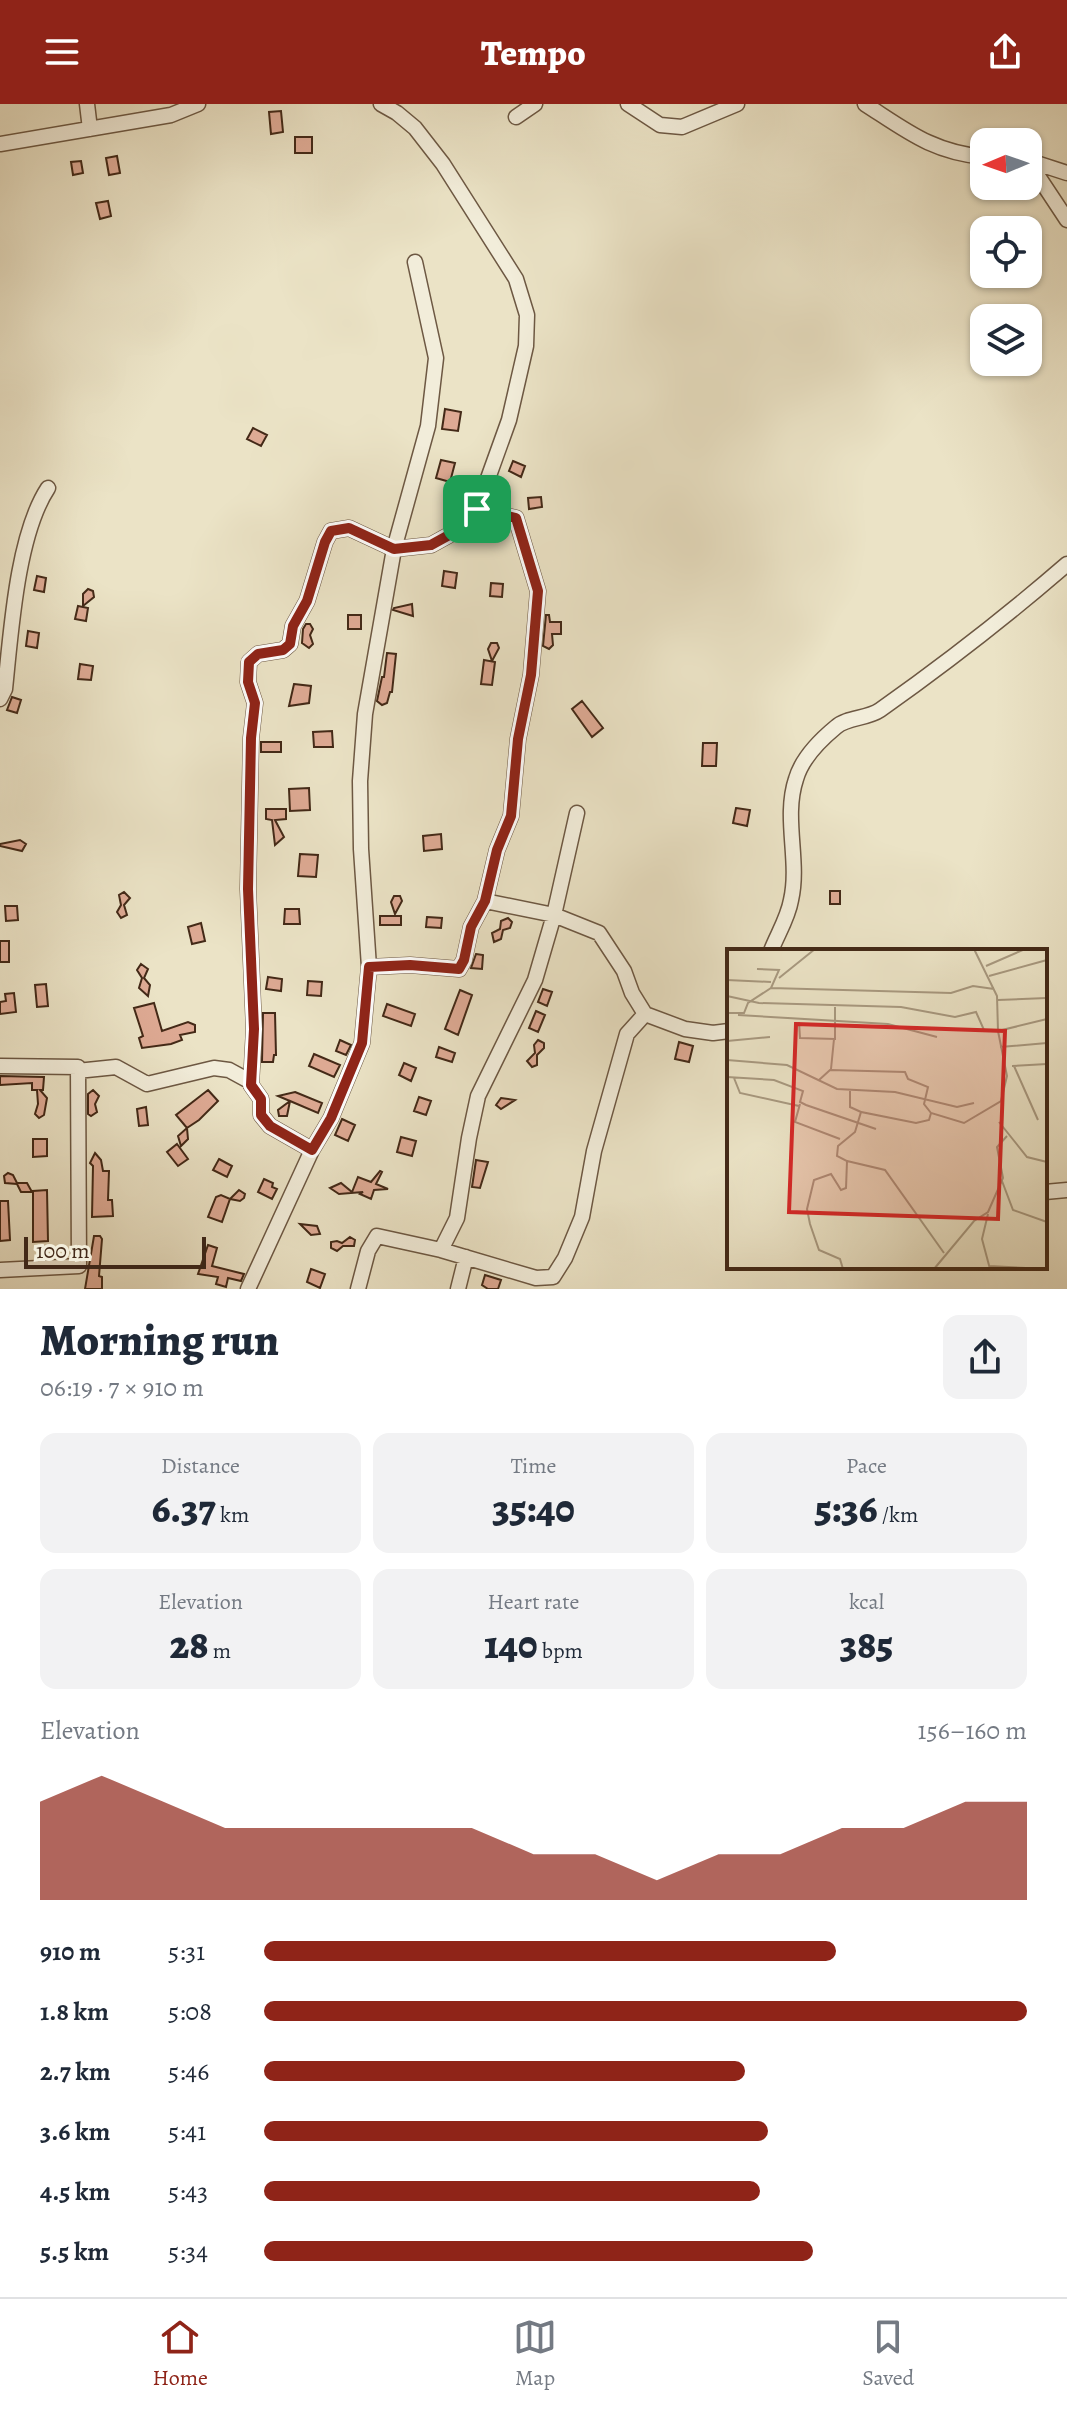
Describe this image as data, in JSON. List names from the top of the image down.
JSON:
{
  "scale_bar": "100 m",
  "north": "left",
  "page": {
    "header": "Tempo",
    "scale": "100 m",
    "heading": ["Morning run", "06:19 · 7 × 910 m"],
    "stats": [
      ["Distance", "6.37 km"],
      ["Time", "35:40"],
      ["Pace", "5:36 /km"],
      ["Elevation", "28 m"],
      ["Heart rate", "140 bpm"],
      ["kcal", "385"]
    ],
    "chart": ["Elevation", "156–160 m"],
    "list": [
      {
        "name": "910 m",
        "note": "5:31"
      },
      {
        "name": "1.8 km",
        "note": "5:08"
      },
      {
        "name": "2.7 km",
        "note": "5:46"
      },
      {
        "name": "3.6 km",
        "note": "5:41"
      },
      {
        "name": "4.5 km",
        "note": "5:43"
      },
      {
        "name": "5.5 km",
        "note": "5:34"
      }
    ],
    "tabs": ["Home", "Map", "Saved"]
  }
}
